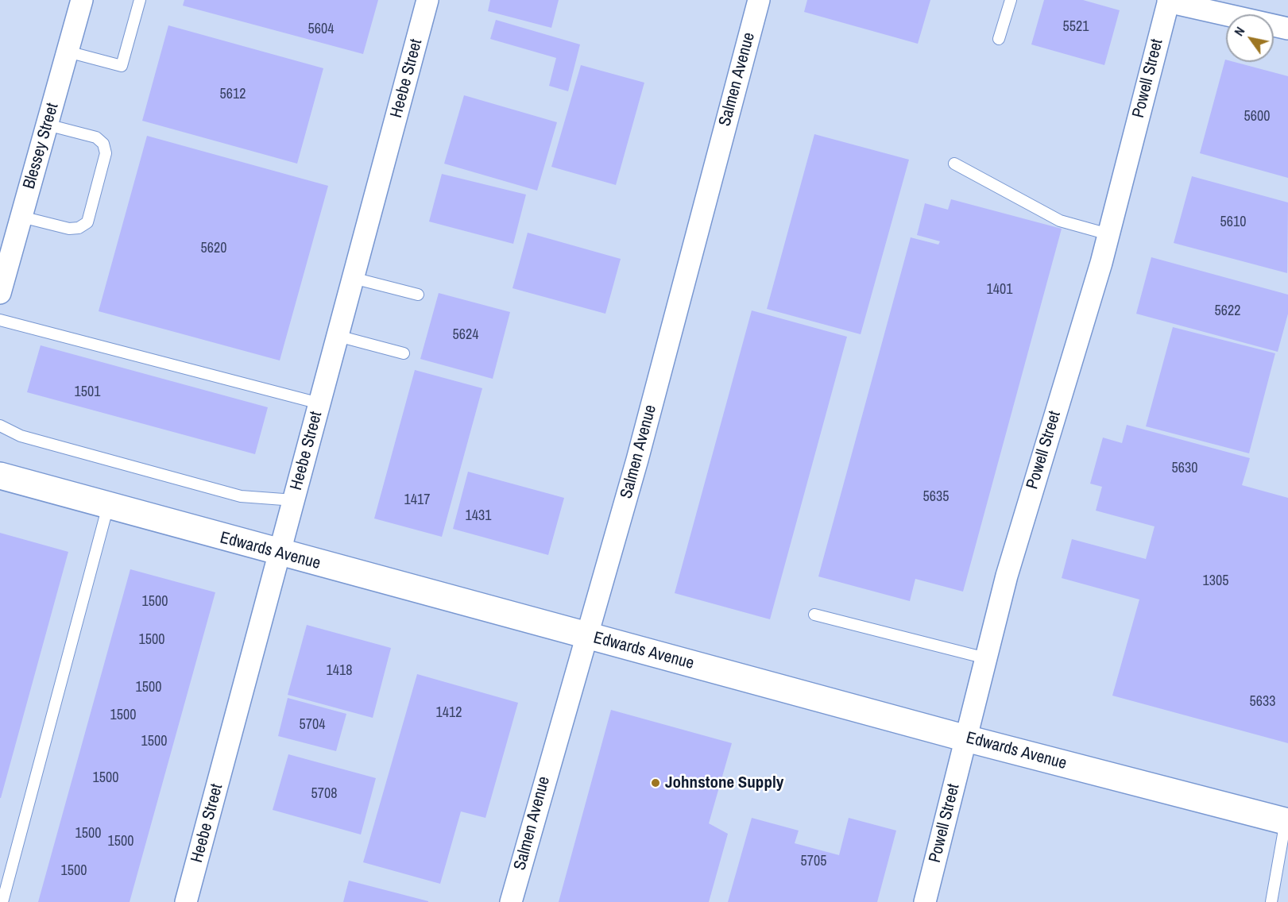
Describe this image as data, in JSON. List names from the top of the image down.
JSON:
{
  "streets": {
    "street": [
      "Heebe Street",
      "Powell Street",
      "Salmen Avenue",
      "Blessey Street",
      "Edwards Avenue"
    ]
  },
  "crossings": [
    ["Heebe Street", "Edwards Avenue"],
    ["Powell Street", "Edwards Avenue"],
    ["Salmen Avenue", "Edwards Avenue"]
  ],
  "places": ["Johnstone Supply"],
  "house_numbers": [
    "5521",
    "5604",
    "5612",
    "5600",
    "5610",
    "5620",
    "1401",
    "5622",
    "5624",
    "1501",
    "5630",
    "5635",
    "1417",
    "1431",
    "1305",
    "1500",
    "1500",
    "1418",
    "1500",
    "5633",
    "1412",
    "1500",
    "5704",
    "1500",
    "1500",
    "5708",
    "1500",
    "1500",
    "5705",
    "1500"
  ],
  "north": "top left"
}
